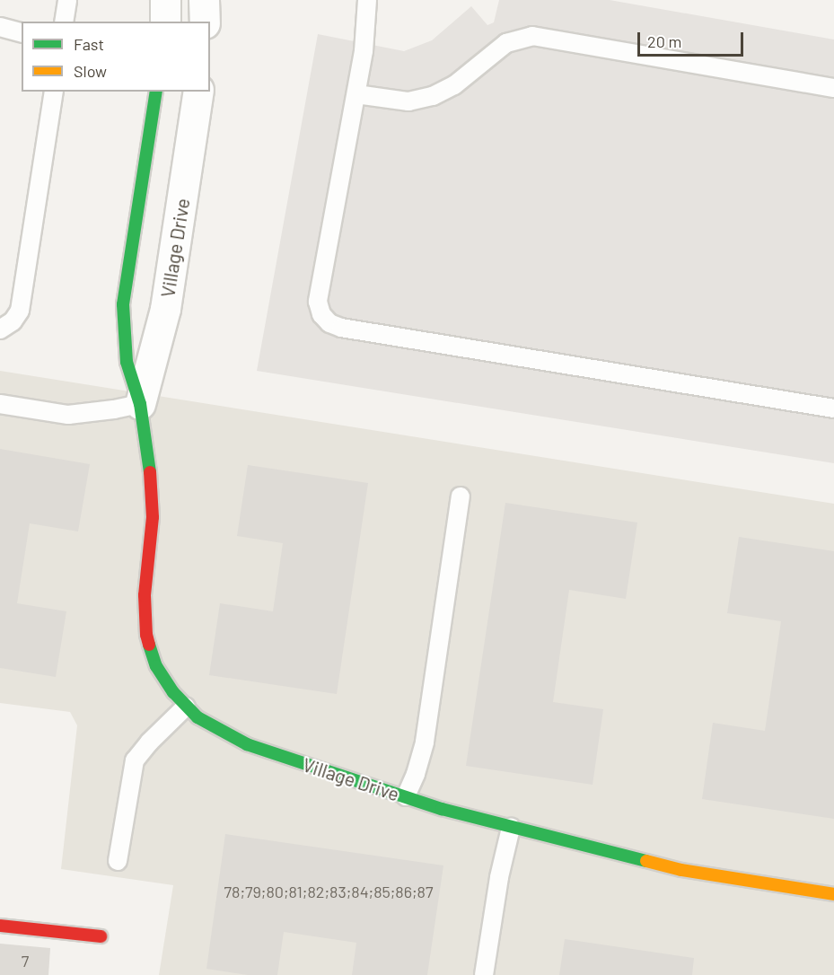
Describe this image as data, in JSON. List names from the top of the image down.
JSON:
{
  "streets": {
    "street": ["Village Drive"]
  },
  "house_numbers": ["78;79;80;81;82;83;84;85;86;87", "7"],
  "legend": ["Fast", "Slow"],
  "scale_bar": "20 m"
}
